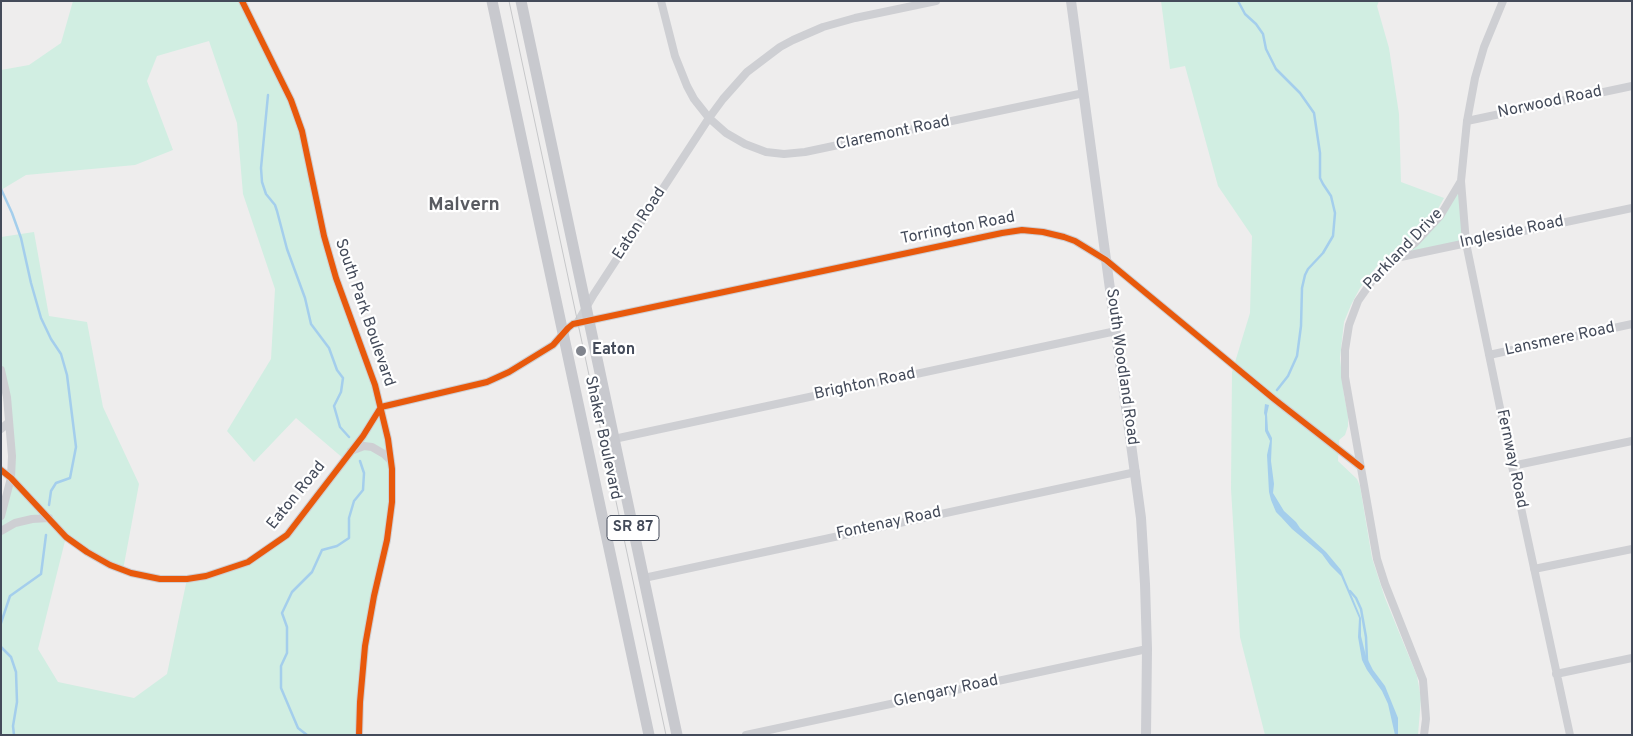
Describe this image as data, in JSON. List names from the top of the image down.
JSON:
{
  "streets": {
    "main road": ["Shaker Boulevard", "SR 87"],
    "street": [
      "Norwood Road",
      "Claremont Road",
      "Eaton Road",
      "Torrington Road",
      "Ingleside Road",
      "Parkland Drive",
      "South Park Boulevard",
      "Lansmere Road",
      "South Woodland Road",
      "Brighton Road",
      "Fernway Road",
      "Fontenay Road",
      "Glengary Road"
    ]
  },
  "crossings": [
    ["Norwood Road", "Parkland Drive"],
    ["Claremont Road", "Eaton Road"],
    ["Claremont Road", "South Woodland Road"],
    ["Eaton Road", "South Park Boulevard"],
    ["Eaton Road", "Shaker Boulevard"],
    ["Torrington Road", "Parkland Drive"],
    ["Torrington Road", "South Woodland Road"],
    ["Torrington Road", "Shaker Boulevard"],
    ["Ingleside Road", "Parkland Drive"],
    ["Ingleside Road", "Fernway Road"],
    ["Parkland Drive", "Fernway Road"],
    ["Lansmere Road", "Fernway Road"],
    ["South Woodland Road", "Brighton Road"],
    ["South Woodland Road", "Fontenay Road"],
    ["South Woodland Road", "Glengary Road"],
    ["Brighton Road", "Shaker Boulevard"],
    ["Shaker Boulevard", "Fontenay Road"]
  ],
  "districts": ["Malvern"],
  "places": ["Eaton"]
}
